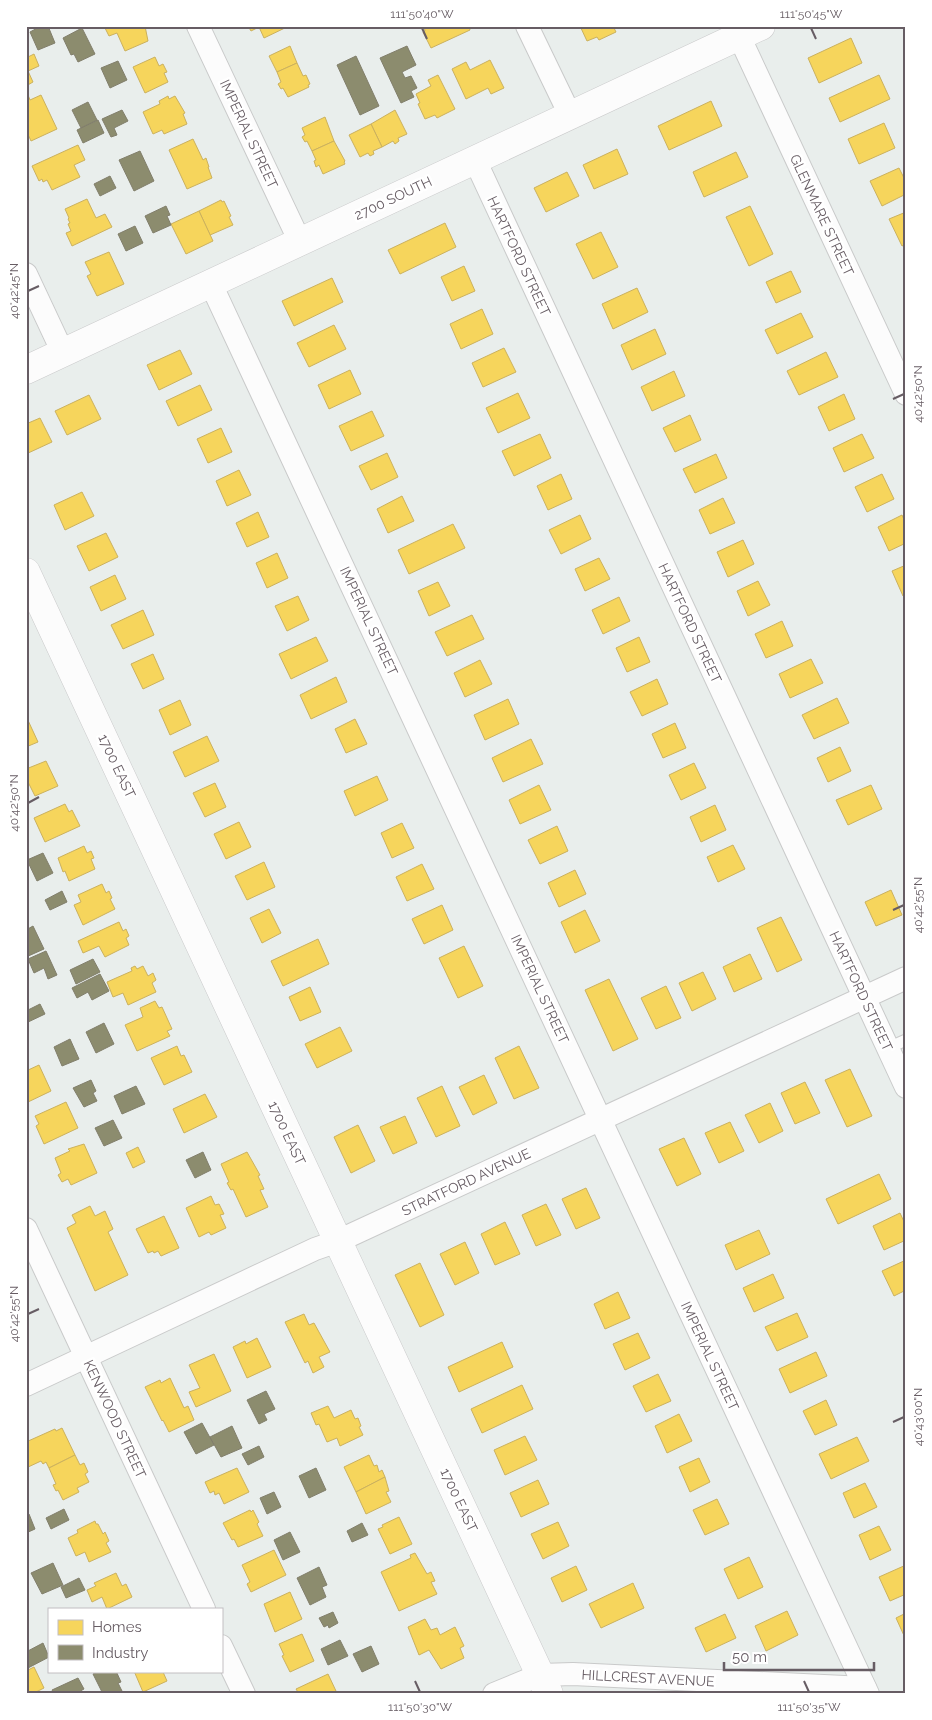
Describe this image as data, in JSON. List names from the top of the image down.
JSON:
{
  "streets": {
    "street": [
      "IMPERIAL STREET",
      "2700 SOUTH",
      "GLENMARE STREET",
      "HARTFORD STREET",
      "1700 EAST",
      "STRATFORD AVENUE",
      "KENWOOD STREET",
      "HILLCREST AVENUE"
    ]
  },
  "crossings": [
    ["IMPERIAL STREET", "2700 SOUTH"],
    ["IMPERIAL STREET", "STRATFORD AVENUE"],
    ["IMPERIAL STREET", "HILLCREST AVENUE"],
    ["2700 SOUTH", "GLENMARE STREET"],
    ["2700 SOUTH", "HARTFORD STREET"],
    ["HARTFORD STREET", "STRATFORD AVENUE"],
    ["1700 EAST", "STRATFORD AVENUE"],
    ["1700 EAST", "HILLCREST AVENUE"],
    ["STRATFORD AVENUE", "KENWOOD STREET"]
  ],
  "legend": ["Homes", "Industry"],
  "scale_bar": "50 m",
  "coordinates": [
    "111°50'40\"W",
    "111°50'45\"W",
    "40°42'45\"N",
    "40°42'50\"N",
    "40°42'55\"N",
    "40°43'00\"N",
    "111°50'30\"W",
    "111°50'35\"W"
  ]
}
